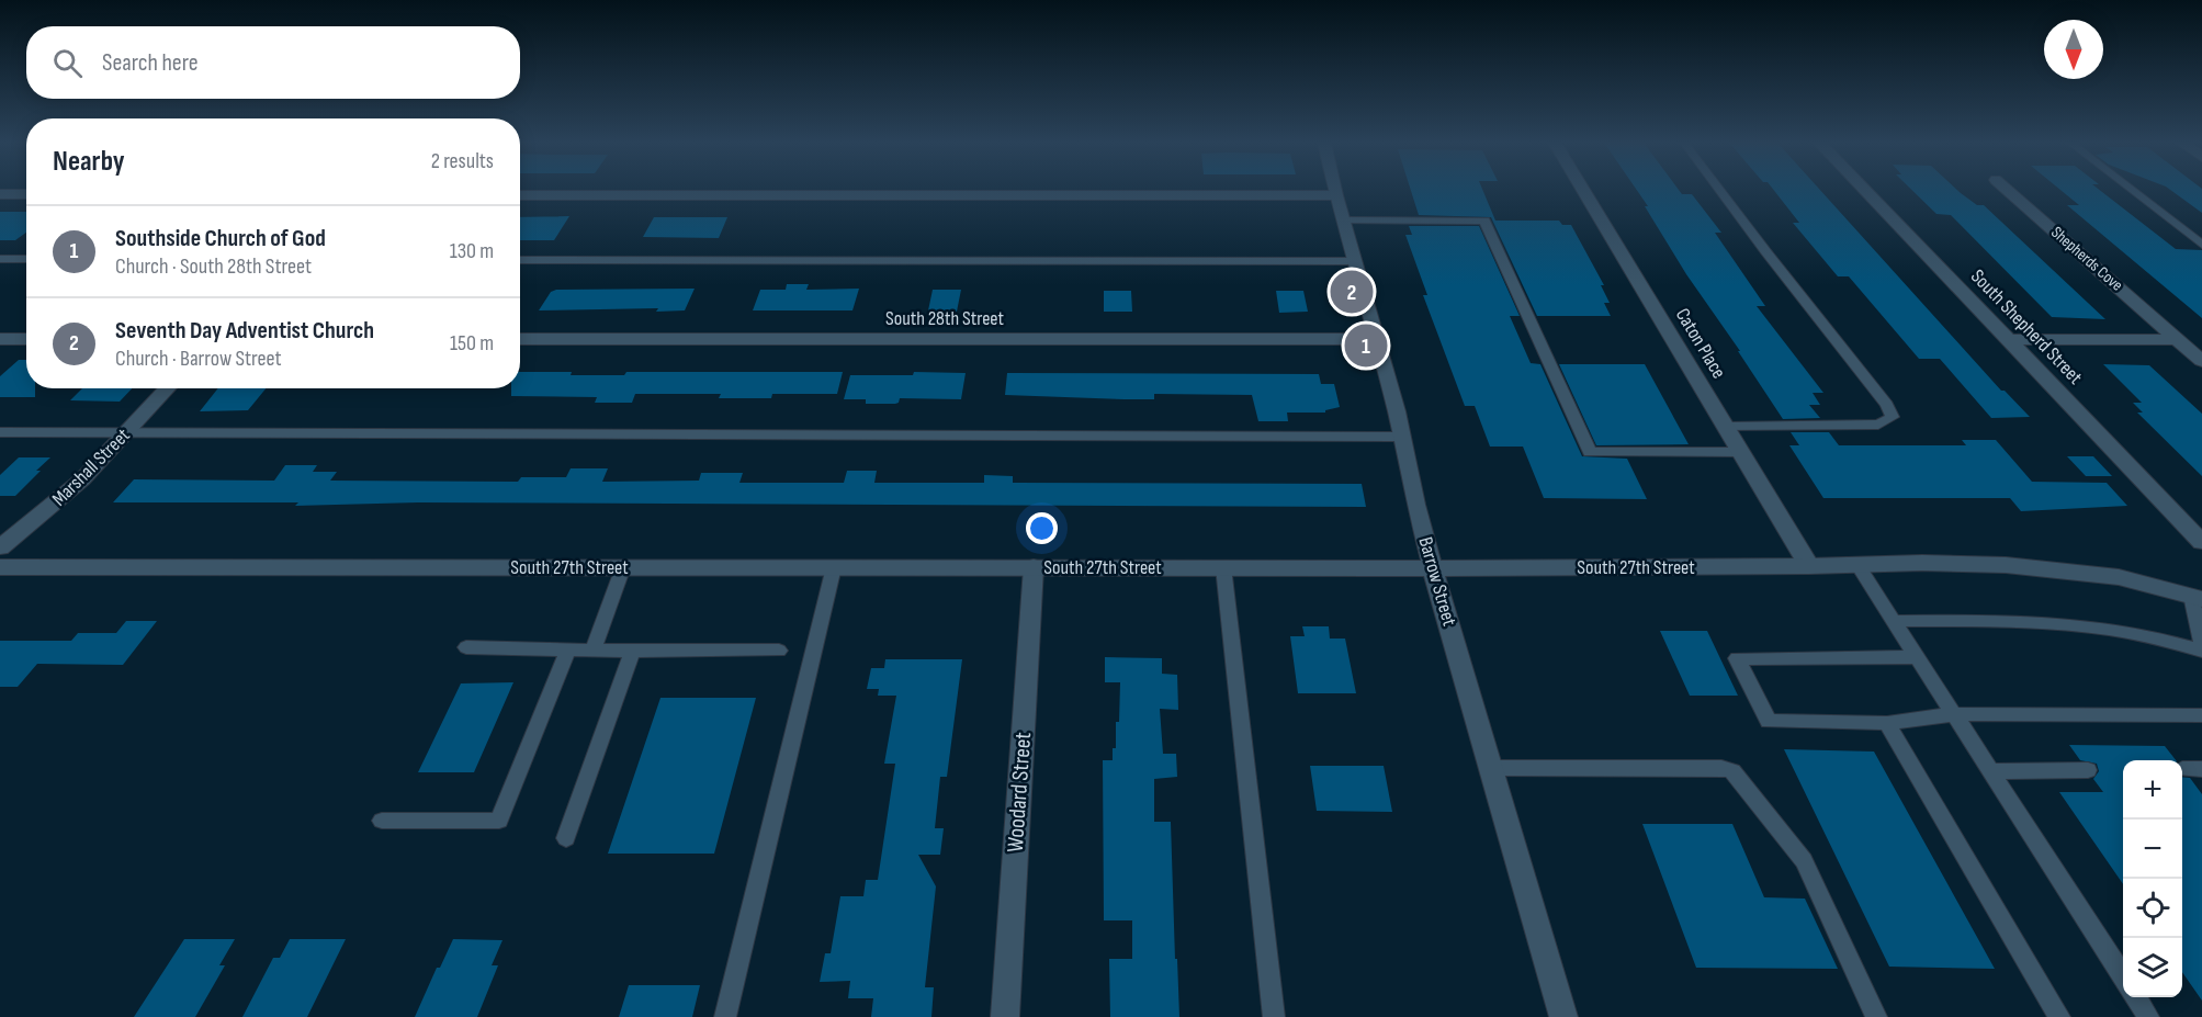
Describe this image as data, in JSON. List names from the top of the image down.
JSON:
{
  "streets": {
    "street": [
      "Shepherds Cove",
      "South 28th Street",
      "South Shepherd Street",
      "Caton Place",
      "Marshall Street",
      "South 27th Street",
      "Barrow Street",
      "Woodard Street"
    ]
  },
  "crossings": [
    ["South 28th Street", "Barrow Street"],
    ["Caton Place", "South 27th Street"],
    ["South 27th Street", "Barrow Street"],
    ["South 27th Street", "Woodard Street"]
  ],
  "north": "bottom",
  "page": {
    "search": "Search here",
    "heading": ["Nearby", "2 results"],
    "list": [
      {
        "mark": "1",
        "name": "Southside Church of God",
        "note": "Church · South 28th Street",
        "value": "130 m"
      },
      {
        "mark": "2",
        "name": "Seventh Day Adventist Church",
        "note": "Church · Barrow Street",
        "value": "150 m"
      }
    ],
    "pins": ["2", "1"],
    "map_buttons": ["+", "−"]
  }
}
